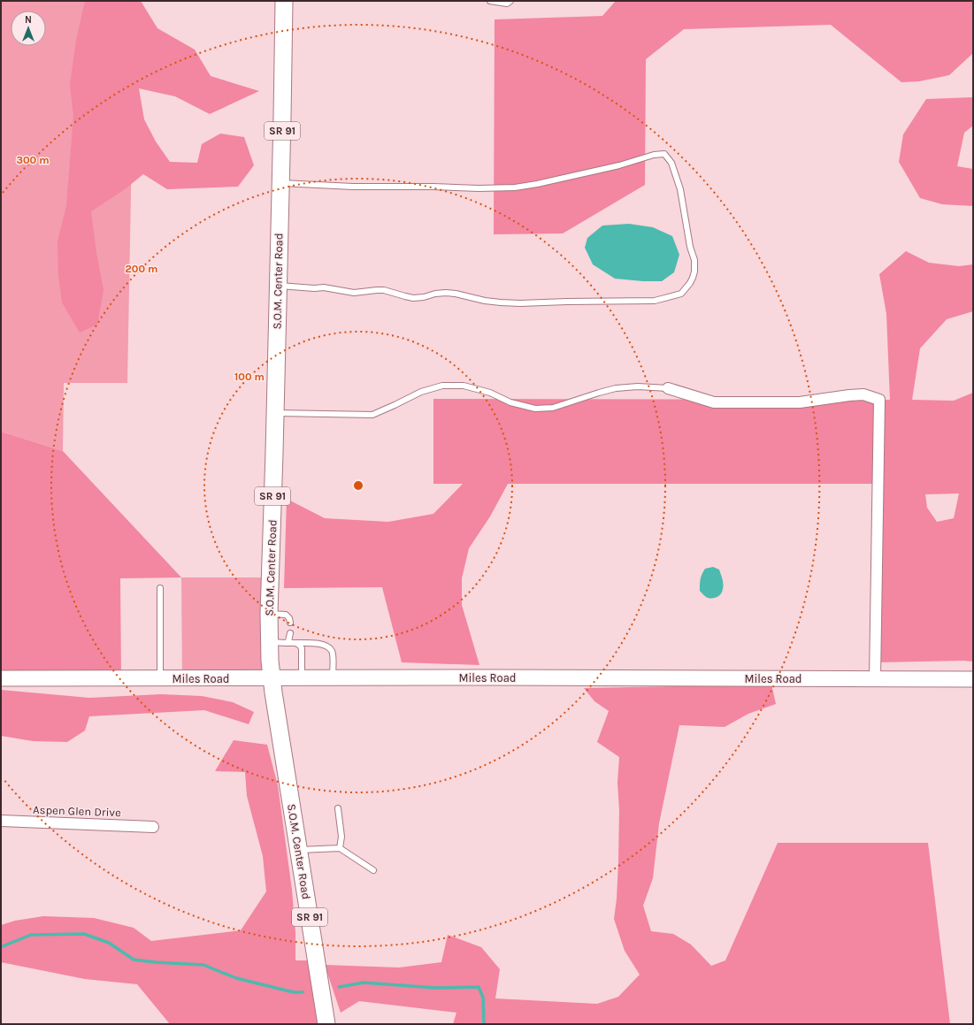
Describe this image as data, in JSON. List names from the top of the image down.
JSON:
{
  "streets": {
    "main road": ["SR 91", "S.O.M. Center Road", "Miles Road"],
    "street": ["Aspen Glen Drive"]
  },
  "crossings": [
    ["S.O.M. Center Road", "Miles Road"]
  ],
  "north": "top",
  "rings": ["300 m", "200 m", "100 m"]
}
